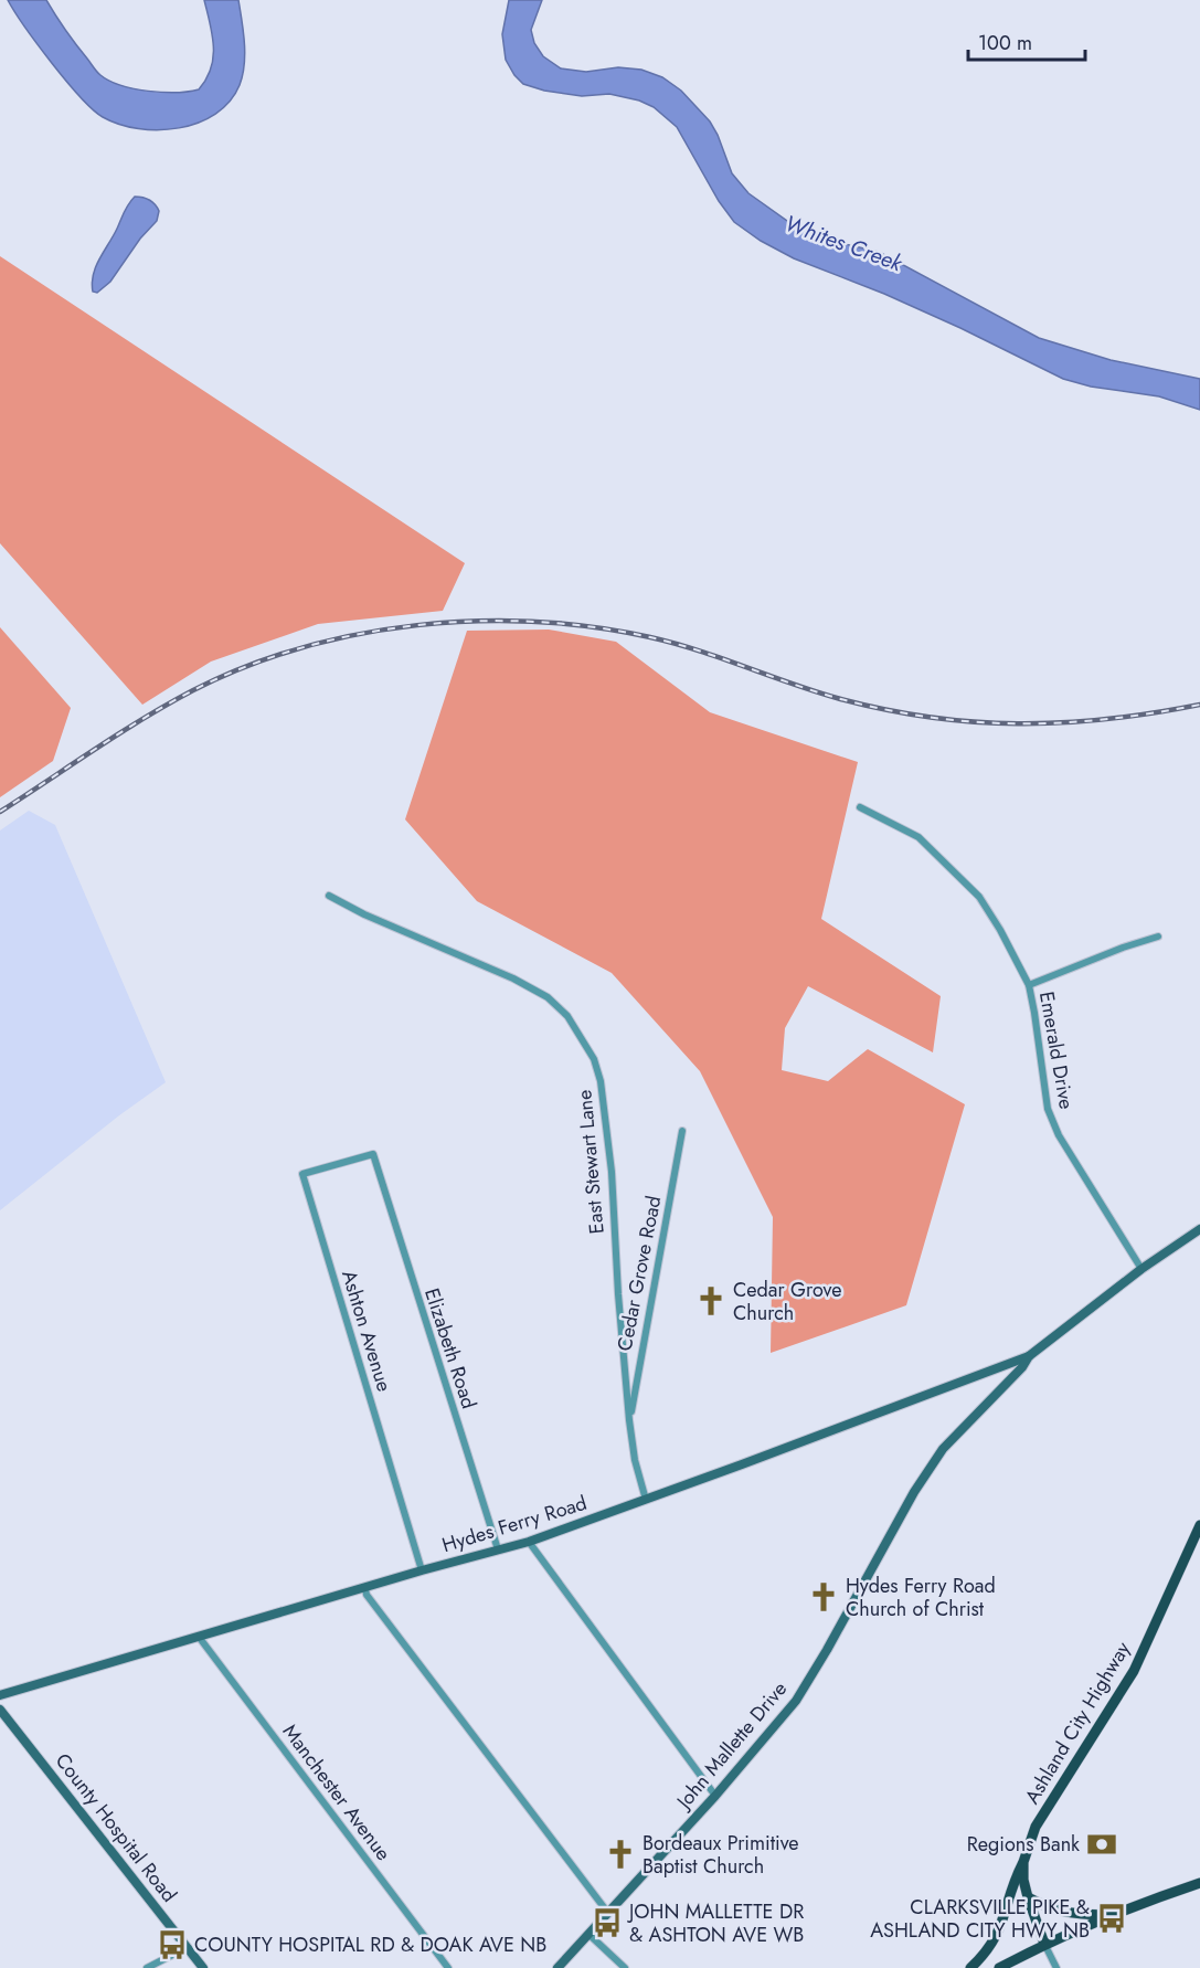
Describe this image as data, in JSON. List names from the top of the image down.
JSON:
{
  "streets": {
    "main road": ["Ashland City Highway"],
    "street": [
      "Emerald Drive",
      "East Stewart Lane",
      "Cedar Grove Road",
      "Ashton Avenue",
      "Elizabeth Road",
      "Hydes Ferry Road",
      "John Mallette Drive",
      "Manchester Avenue",
      "County Hospital Road"
    ]
  },
  "crossings": [
    ["East Stewart Lane", "Cedar Grove Road"],
    ["East Stewart Lane", "Hydes Ferry Road"],
    ["Ashton Avenue", "Elizabeth Road"],
    ["Ashton Avenue", "Hydes Ferry Road"],
    ["Elizabeth Road", "Hydes Ferry Road"],
    ["Hydes Ferry Road", "John Mallette Drive"],
    ["Hydes Ferry Road", "Manchester Avenue"]
  ],
  "water": ["Whites Creek"],
  "places": {
    "church": ["Cedar Grove Church", "Hydes Ferry Road Church of Christ", "Bordeaux Primitive Baptist Church"],
    "bank": ["Regions Bank"],
    "bus stop": ["CLARKSVILLE PIKE & ASHLAND CITY HWY NB", "JOHN MALLETTE DR & ASHTON AVE WB", "COUNTY HOSPITAL RD & DOAK AVE NB"]
  },
  "scale_bar": "100 m"
}
